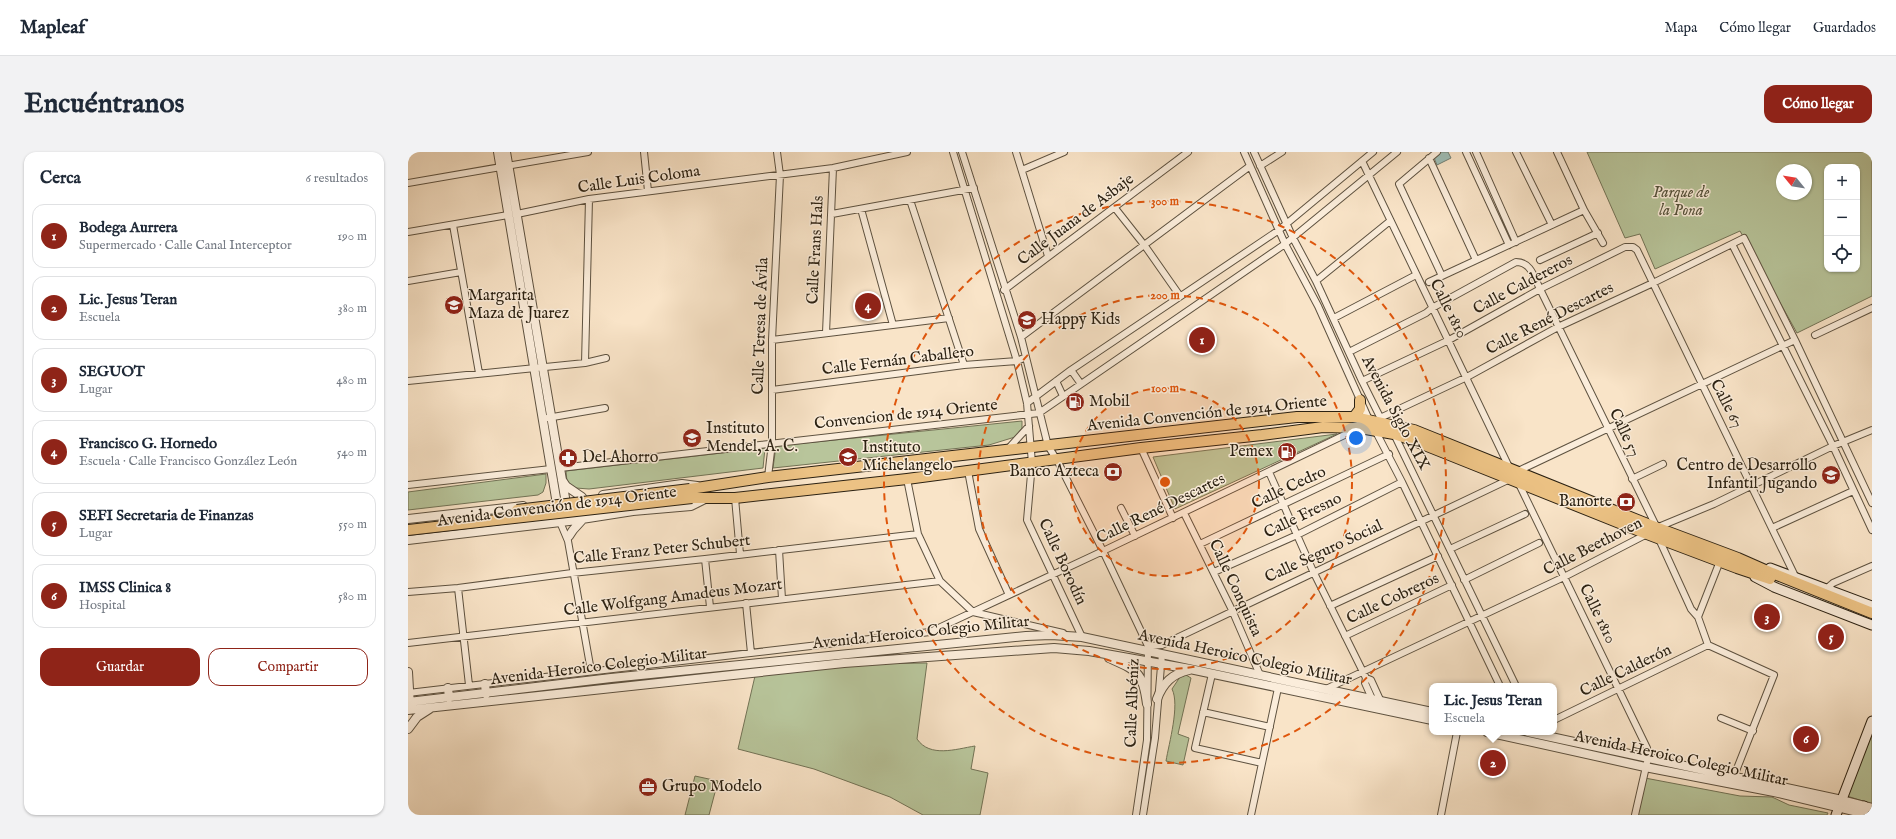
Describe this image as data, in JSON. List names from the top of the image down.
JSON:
{
  "streets": {
    "main road": ["Avenida Convención de 1914 Oriente"],
    "street": [
      "Calle Luis Coloma",
      "Calle Juana de Asbaje",
      "Calle Frans Hals",
      "Calle Caldereros",
      "Calle 1810",
      "Calle René Descartes",
      "Calle Teresa de Ávila",
      "Calle Fernán Caballero",
      "Calle 67",
      "Avenida Siglo XIX",
      "Convencion de 1914 Oriente",
      "Calle 57",
      "Calle Cedro",
      "Calle Fresno",
      "Calle Beethoven",
      "Calle Franz Peter Schubert",
      "Calle Seguro Social",
      "Calle Borodín",
      "Calle Conquista",
      "Calle Wolfgang Amadeus Mozart",
      "Calle Cobreros",
      "Avenida Heroico Colegio Militar",
      "Calle Calderón",
      "Calle Albéniz"
    ]
  },
  "crossings": [
    ["Calle Luis Coloma", "Calle Frans Hals"],
    ["Calle Luis Coloma", "Calle Teresa de Ávila"],
    ["Calle Juana de Asbaje", "Calle Borodín"],
    ["Calle Juana de Asbaje", "Calle Albéniz"],
    ["Calle Caldereros", "Calle 1810"],
    ["Calle Caldereros", "Calle 67"],
    ["Calle Caldereros", "Avenida Siglo XIX"],
    ["Calle Caldereros", "Calle 57"],
    ["Calle 1810", "Calle René Descartes"],
    ["Calle 1810", "Avenida Convención de 1914 Oriente"],
    ["Calle 1810", "Calle 57"],
    ["Calle 1810", "Calle Beethoven"],
    ["Calle 1810", "Calle Seguro Social"],
    ["Calle 1810", "Avenida Heroico Colegio Militar"],
    ["Calle 1810", "Calle Calderón"],
    ["Calle René Descartes", "Calle 67"],
    ["Calle René Descartes", "Avenida Siglo XIX"],
    ["Calle René Descartes", "Avenida Convención de 1914 Oriente"],
    ["Calle René Descartes", "Calle 57"],
    ["Calle René Descartes", "Calle Seguro Social"],
    ["Calle René Descartes", "Calle Borodín"],
    ["Calle René Descartes", "Calle Conquista"],
    ["Calle René Descartes", "Avenida Heroico Colegio Militar"],
    ["Calle René Descartes", "Calle Albéniz"],
    ["Calle Teresa de Ávila", "Calle Fernán Caballero"],
    ["Calle Teresa de Ávila", "Avenida Convención de 1914 Oriente"],
    ["Calle Teresa de Ávila", "Convencion de 1914 Oriente"],
    ["Calle Fernán Caballero", "Calle Borodín"],
    ["Calle Fernán Caballero", "Calle Albéniz"],
    ["Calle 67", "Avenida Convención de 1914 Oriente"],
    ["Calle 67", "Calle Beethoven"],
    ["Calle 67", "Calle Seguro Social"],
    ["Avenida Siglo XIX", "Avenida Convención de 1914 Oriente"],
    ["Avenida Siglo XIX", "Calle Cedro"],
    ["Avenida Siglo XIX", "Calle Fresno"],
    ["Avenida Siglo XIX", "Calle Beethoven"],
    ["Avenida Siglo XIX", "Calle Seguro Social"],
    ["Avenida Siglo XIX", "Calle Cobreros"],
    ["Avenida Convención de 1914 Oriente", "Calle 57"],
    ["Avenida Convención de 1914 Oriente", "Calle Beethoven"],
    ["Avenida Convención de 1914 Oriente", "Calle Seguro Social"],
    ["Avenida Convención de 1914 Oriente", "Calle Borodín"],
    ["Avenida Convención de 1914 Oriente", "Calle Albéniz"],
    ["Convencion de 1914 Oriente", "Calle Borodín"],
    ["Convencion de 1914 Oriente", "Calle Albéniz"],
    ["Calle 57", "Calle Beethoven"],
    ["Calle 57", "Calle Seguro Social"],
    ["Calle 57", "Calle Calderón"],
    ["Calle Cedro", "Calle Conquista"],
    ["Calle Fresno", "Calle Conquista"],
    ["Calle Beethoven", "Avenida Heroico Colegio Militar"],
    ["Calle Seguro Social", "Calle Conquista"],
    ["Calle Seguro Social", "Avenida Heroico Colegio Militar"],
    ["Calle Seguro Social", "Calle Albéniz"],
    ["Calle Borodín", "Avenida Heroico Colegio Militar"],
    ["Calle Conquista", "Avenida Heroico Colegio Militar"],
    ["Avenida Heroico Colegio Militar", "Calle Albéniz"]
  ],
  "parks": ["Parque de la Pona"],
  "places": {
    "school or university": [
      "Margarita Maza de Juarez",
      "Happy Kids",
      "Instituto Mendel, A. C.",
      "Instituto Michelangelo",
      "Centro de Desarrollo Infantil Jugando"
    ],
    "fuel station": ["Mobil", "Pemex"],
    "pharmacy": ["Del Ahorro"],
    "bank": ["Banco Azteca", "Banorte"],
    "office": ["Grupo Modelo"]
  },
  "north": "top left",
  "page": {
    "header": "Mapleaf",
    "nav": ["Mapa", "Cómo llegar", "Guardados"],
    "buttons": [
      "Cómo llegar",
      ["Guardar", "Compartir"]
    ],
    "title": "Encuéntranos",
    "heading": ["Cerca", "6 resultados"],
    "map_buttons": ["+", "−"],
    "list": [
      {
        "mark": "1",
        "name": "Bodega Aurrera",
        "note": "Supermercado · Calle Canal Interceptor",
        "value": "190 m"
      },
      {
        "mark": "2",
        "name": "Lic. Jesus Teran",
        "note": "Escuela",
        "value": "380 m"
      },
      {
        "mark": "3",
        "name": "SEGUOT",
        "note": "Lugar",
        "value": "480 m"
      },
      {
        "mark": "4",
        "name": "Francisco G. Hornedo",
        "note": "Escuela · Calle Francisco González León",
        "value": "540 m"
      },
      {
        "mark": "5",
        "name": "SEFI Secretaria de Finanzas",
        "note": "Lugar",
        "value": "550 m"
      },
      {
        "mark": "6",
        "name": "IMSS Clinica 8",
        "note": "Hospital",
        "value": "580 m"
      }
    ],
    "pins": [
      "4",
      "1",
      "3",
      "5",
      "6",
      "2"
    ],
    "popup": ["Lic. Jesus Teran", "Escuela"]
  },
  "rings": ["300 m", "200 m", "100 m"]
}
